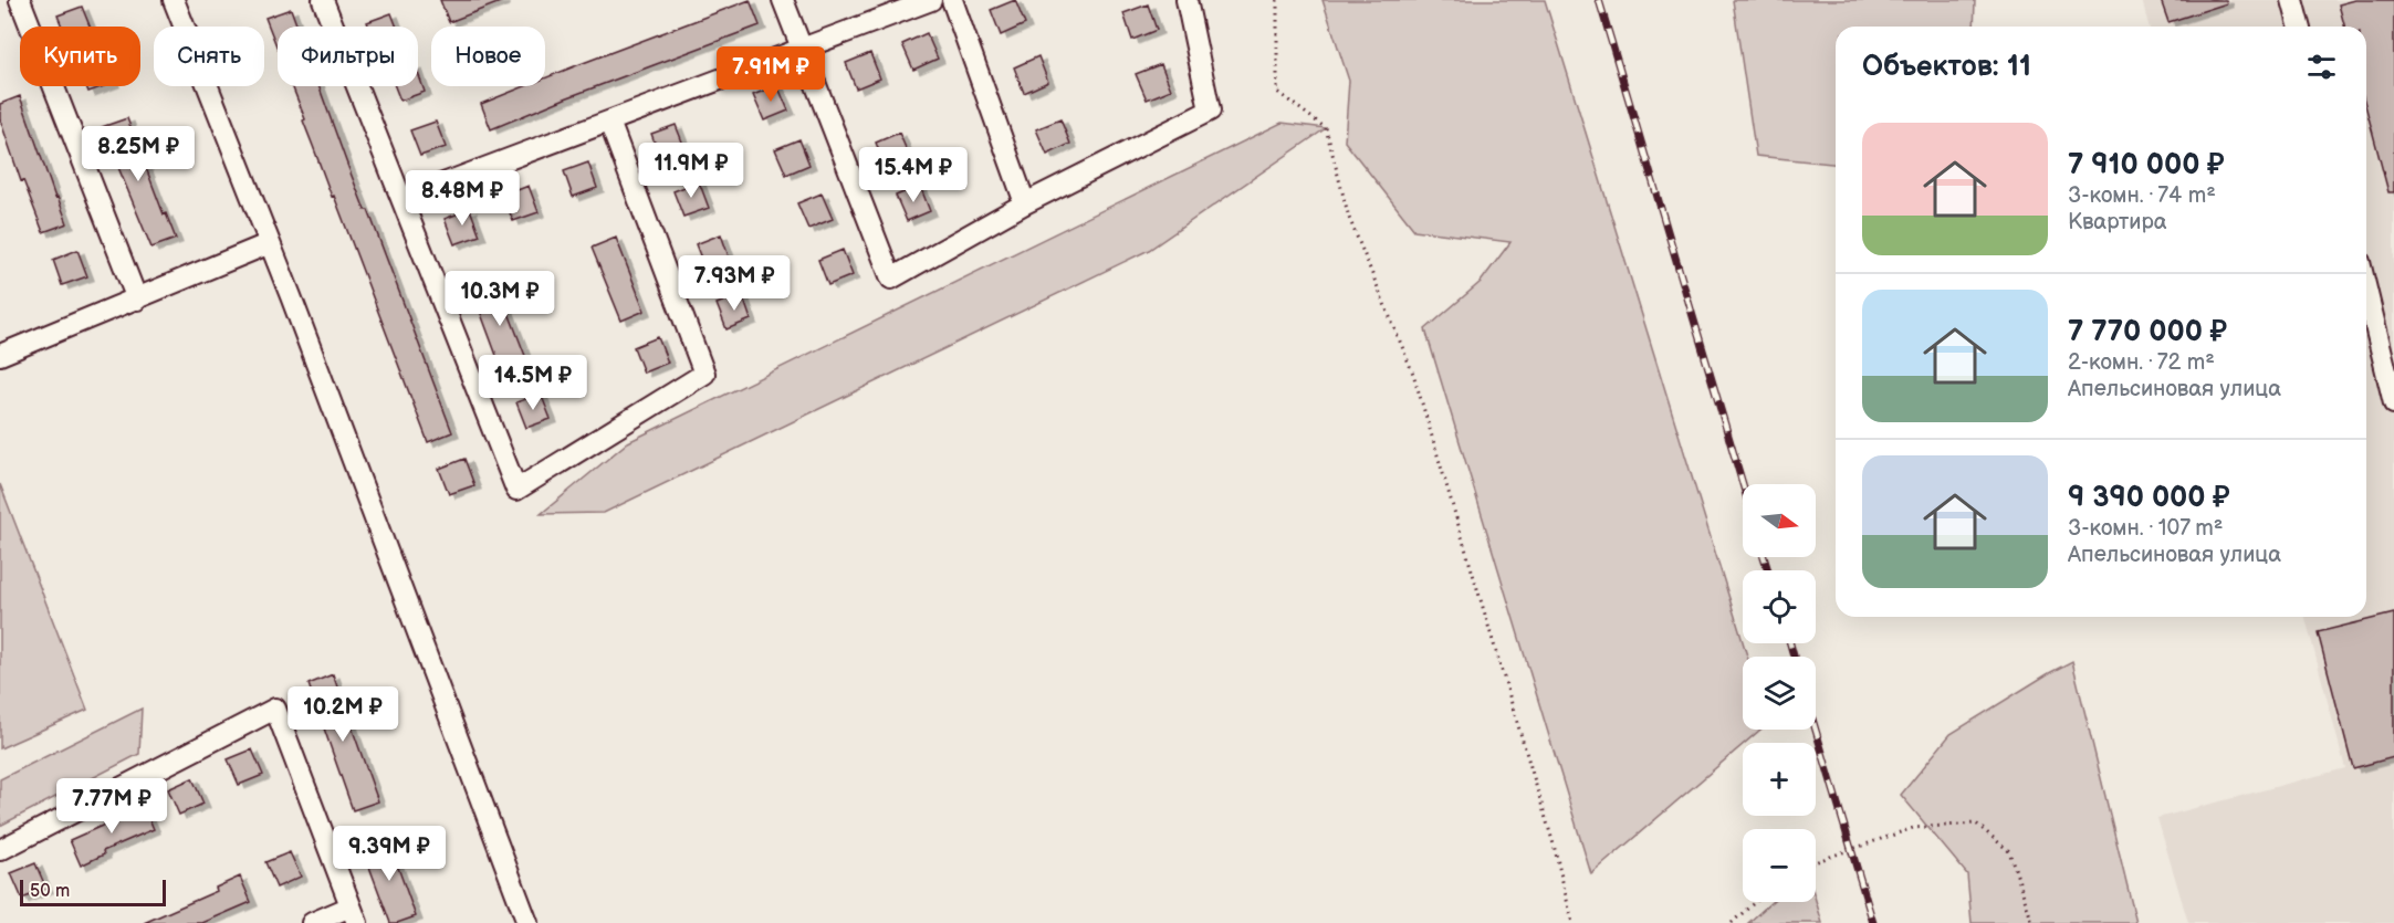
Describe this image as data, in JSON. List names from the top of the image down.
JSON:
{
  "scale_bar": "50 m",
  "north": "right",
  "page": {
    "chip": [
      "Купить",
      "Снять",
      "Фильтры",
      "Новое"
    ],
    "heading": "Объектов: 11",
    "price": [
      "7.91M ₽",
      "8.25M ₽",
      "11.9M ₽",
      "15.4M ₽",
      "8.48M ₽",
      "7.93M ₽",
      "10.3M ₽",
      "14.5M ₽",
      "10.2M ₽",
      "7.77M ₽",
      "9.39M ₽"
    ],
    "list": [
      {
        "name": "7 910 000 ₽",
        "note": "3-комн. · 74 m² · Квартира"
      },
      {
        "name": "7 770 000 ₽",
        "note": "2-комн. · 72 m² · Апельсиновая улица"
      },
      {
        "name": "9 390 000 ₽",
        "note": "3-комн. · 107 m² · Апельсиновая улица"
      }
    ],
    "map_buttons": ["+", "−"],
    "scale": "50 m"
  }
}
